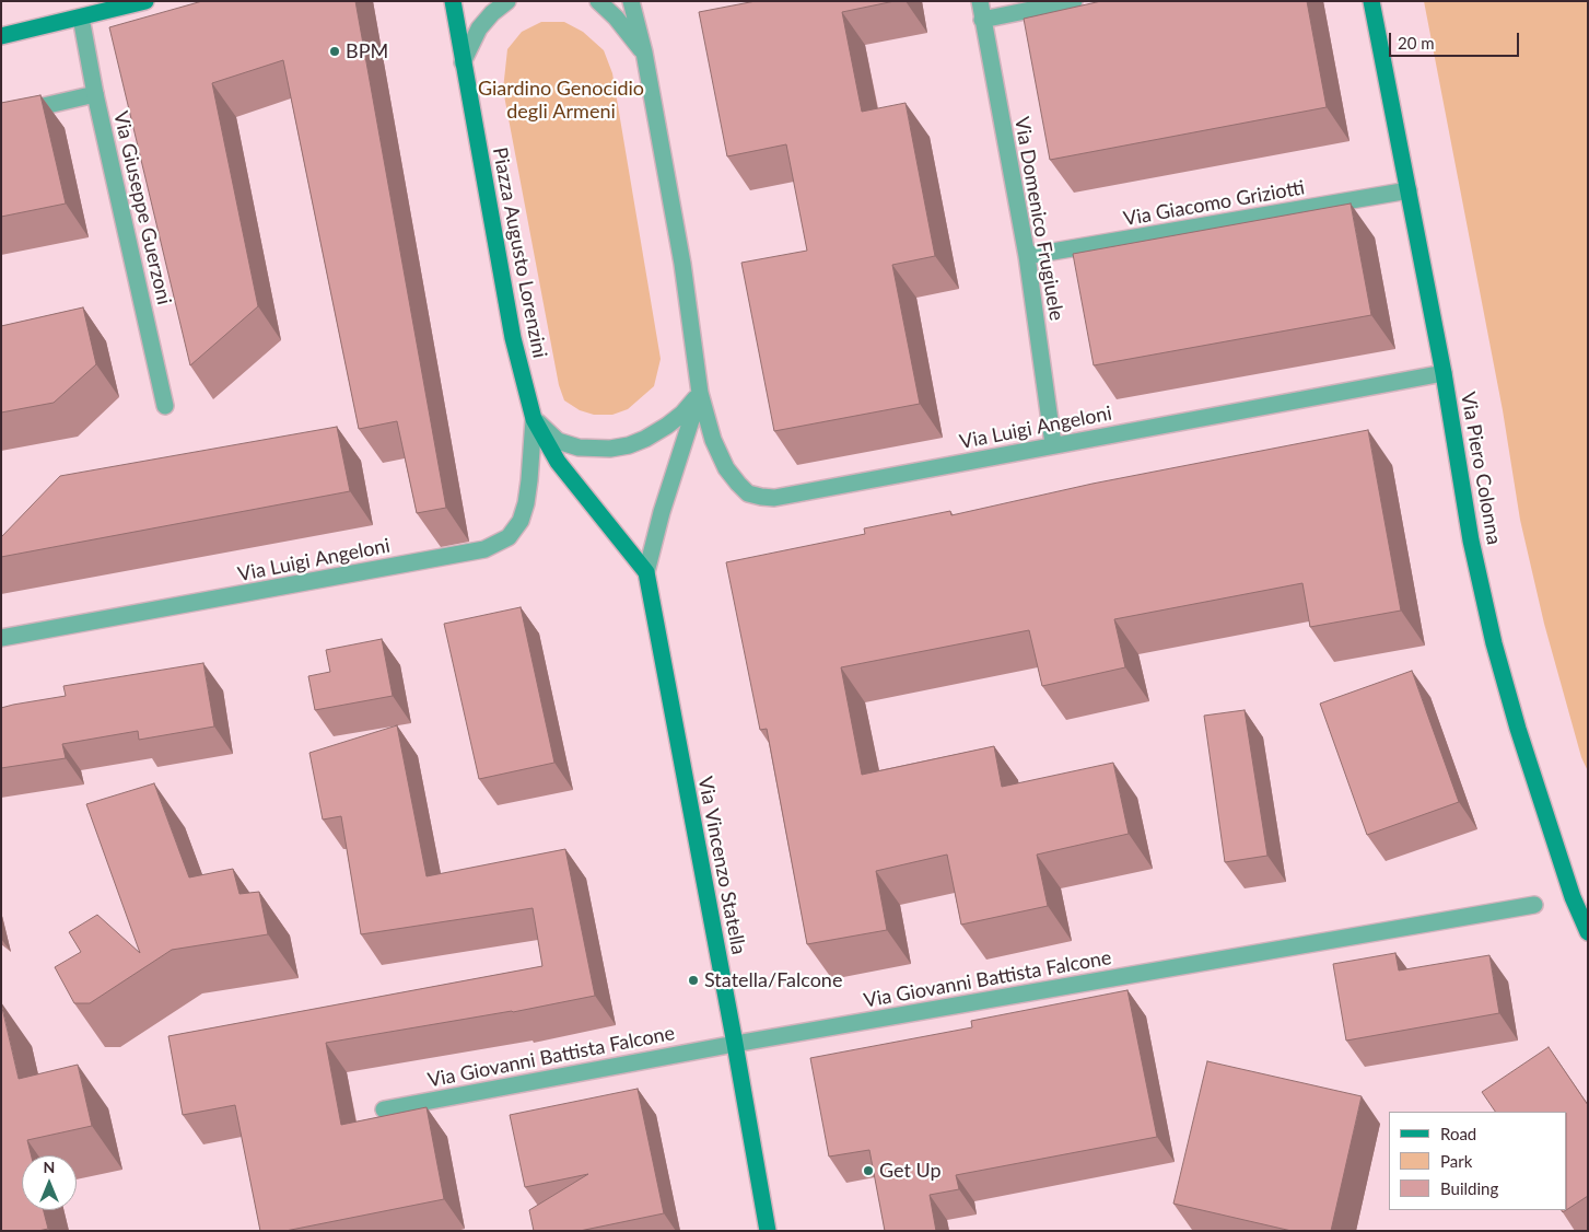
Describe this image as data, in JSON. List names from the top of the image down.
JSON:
{
  "streets": {
    "street": [
      "Via Giacomo Griziotti",
      "Via Giuseppe Guerzoni",
      "Via Domenico Frugiuele",
      "Piazza Augusto Lorenzini",
      "Via Luigi Angeloni",
      "Via Piero Colonna",
      "Via Vincenzo Statella",
      "Via Giovanni Battista Falcone"
    ]
  },
  "crossings": [
    ["Via Giacomo Griziotti", "Via Domenico Frugiuele"],
    ["Via Giacomo Griziotti", "Via Piero Colonna"],
    ["Via Domenico Frugiuele", "Via Luigi Angeloni"],
    ["Piazza Augusto Lorenzini", "Via Luigi Angeloni"],
    ["Piazza Augusto Lorenzini", "Via Vincenzo Statella"],
    ["Via Luigi Angeloni", "Via Piero Colonna"],
    ["Via Vincenzo Statella", "Via Giovanni Battista Falcone"]
  ],
  "parks": ["Giardino Genocidio degli Armeni"],
  "places": ["BPM", "Statella/Falcone", "Get Up"],
  "legend": ["Road", "Park", "Building"],
  "scale_bar": "20 m",
  "north": "top"
}
